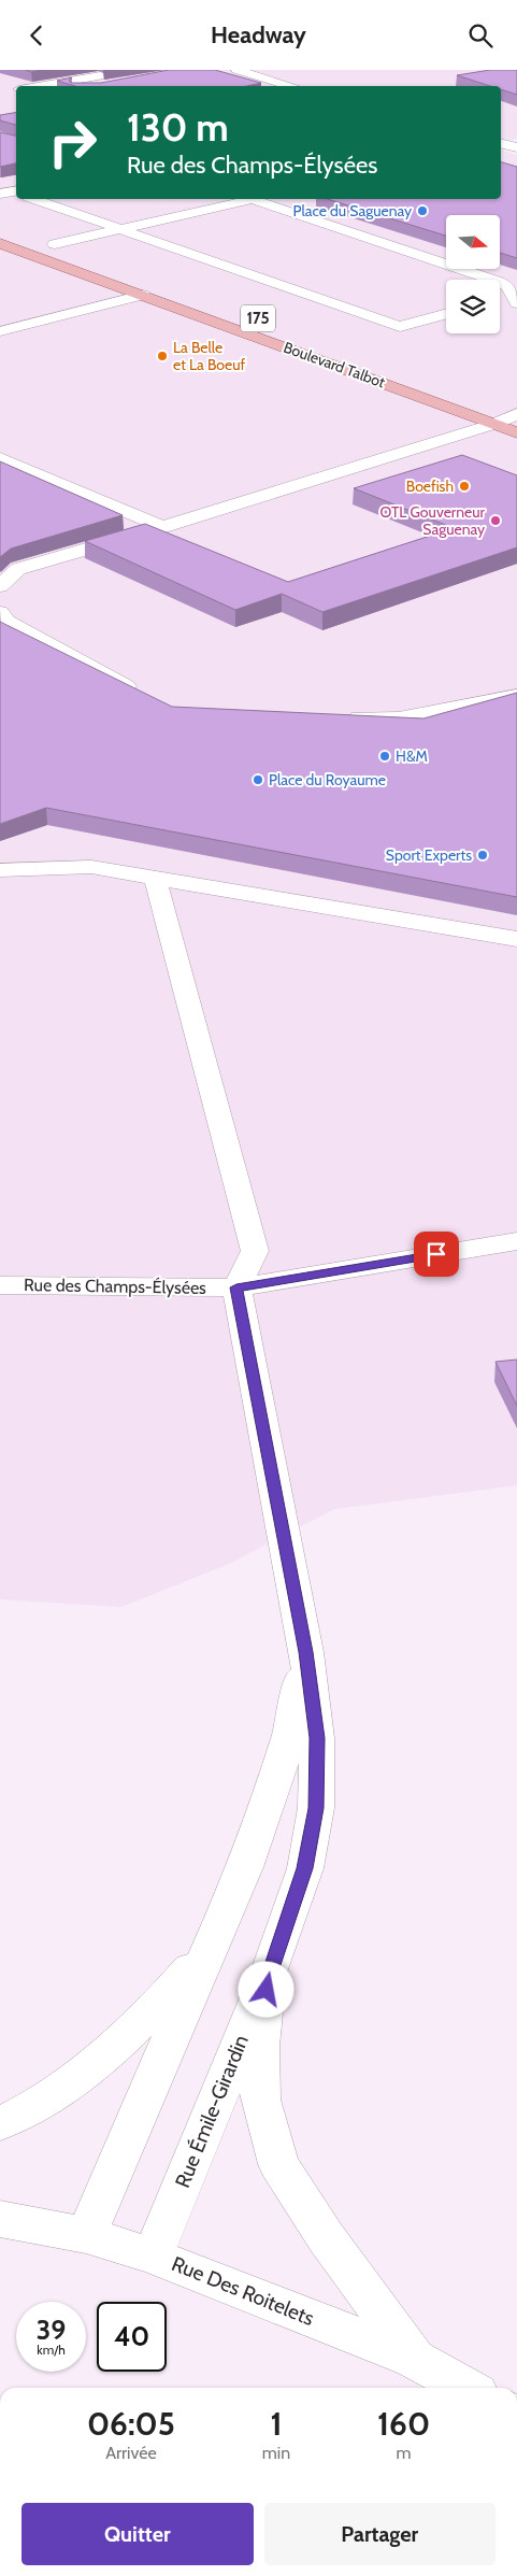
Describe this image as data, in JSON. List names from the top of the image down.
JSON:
{
  "streets": {
    "main road": ["175", "Boulevard Talbot"],
    "street": ["Rue des Champs-Élysées", "Rue Émile-Girardin", "Rue Des Roitelets"]
  },
  "crossings": [
    ["Rue des Champs-Élysées", "Rue Émile-Girardin"],
    ["Rue Émile-Girardin", "Rue Des Roitelets"]
  ],
  "places": [
    "Place du Saguenay",
    "La Belle et La Boeuf",
    "Boefish",
    "OTL Gouverneur Saguenay",
    "H&M",
    "Place du Royaume",
    "Sport Experts"
  ],
  "north": "right",
  "page": {
    "header": "Headway",
    "turn": ["130 m", "Rue des Champs-Élysées"],
    "speed": "39 km/h",
    "limit": "40",
    "eta": [
      "06:05",
      "Arrivée",
      "1",
      "min",
      "160",
      "m"
    ],
    "buttons": ["Quitter", "Partager"]
  }
}
